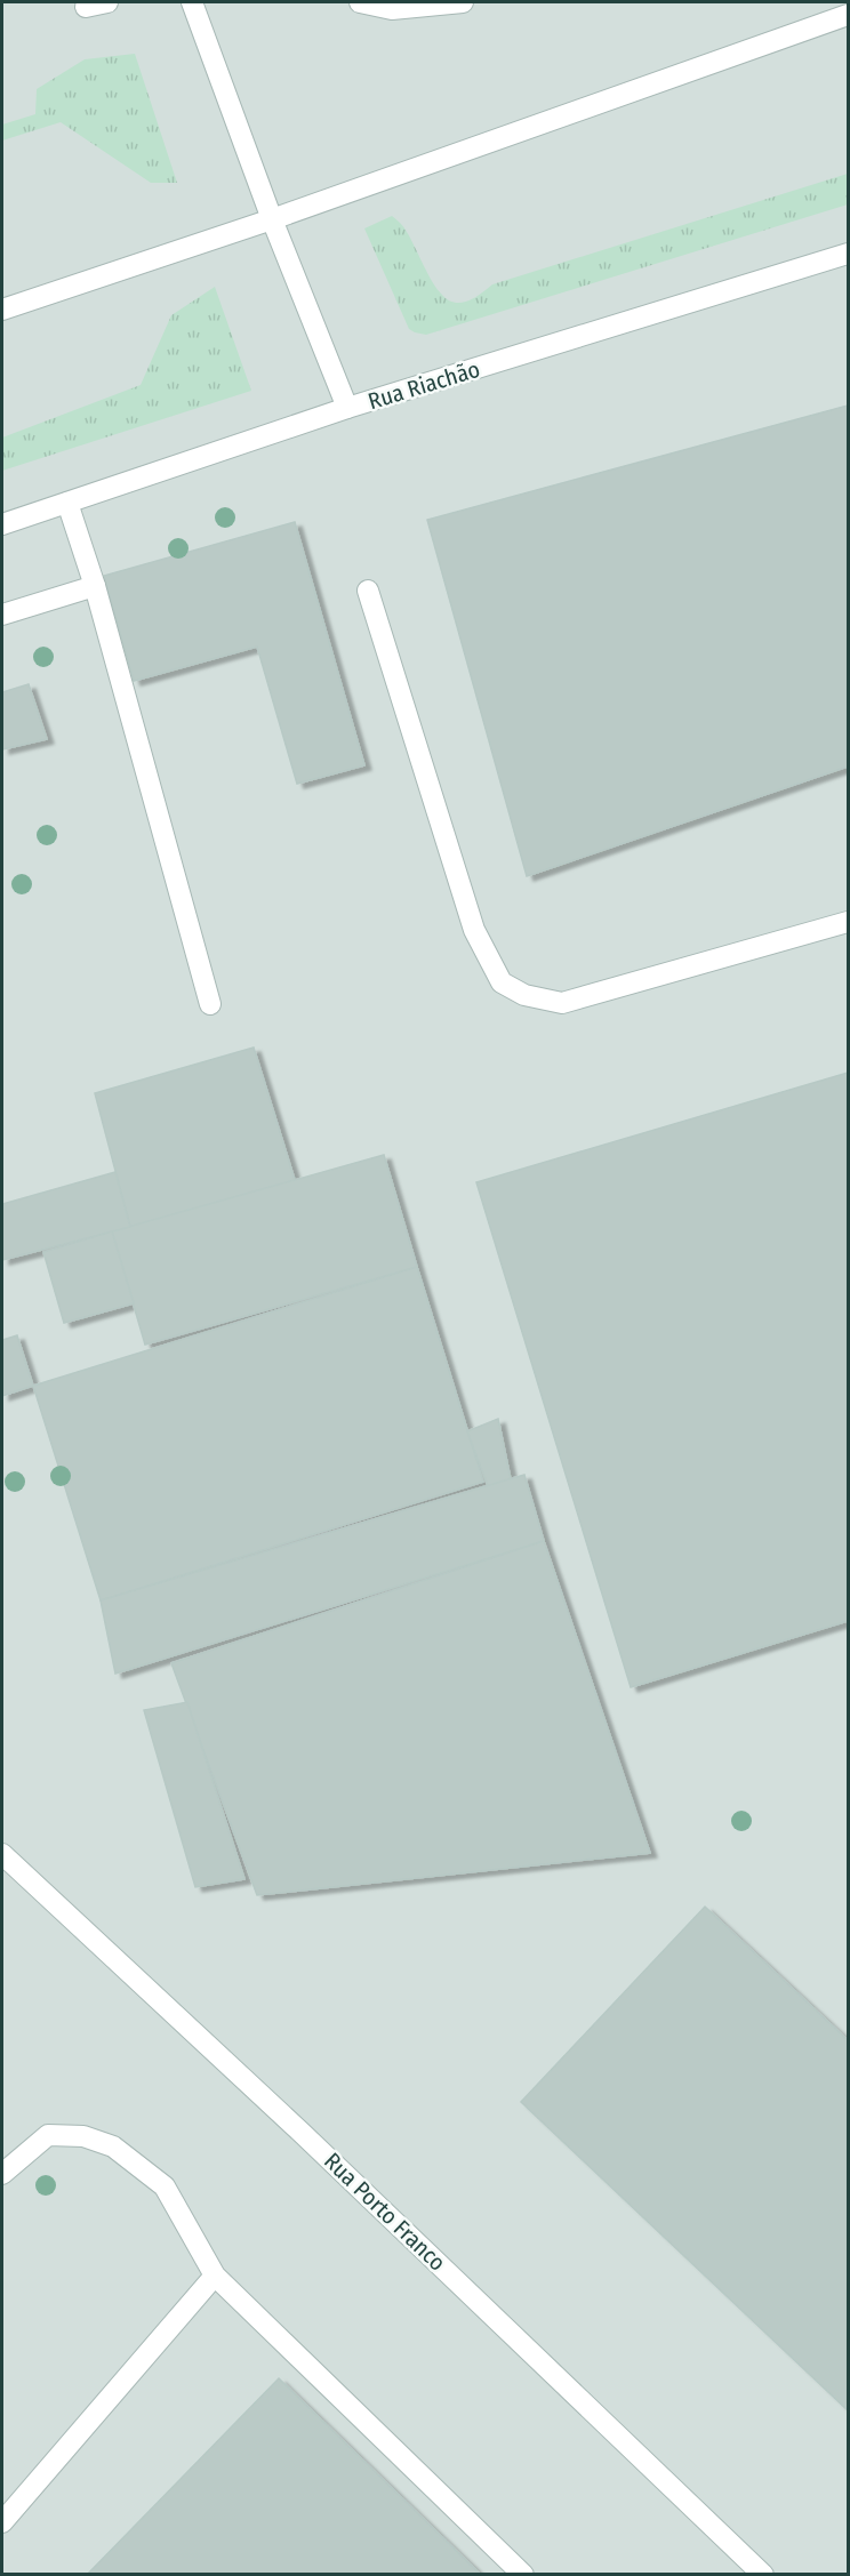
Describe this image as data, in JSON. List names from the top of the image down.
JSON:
{
  "streets": {
    "street": ["Rua Riachão", "Rua Porto Franco"]
  }
}
